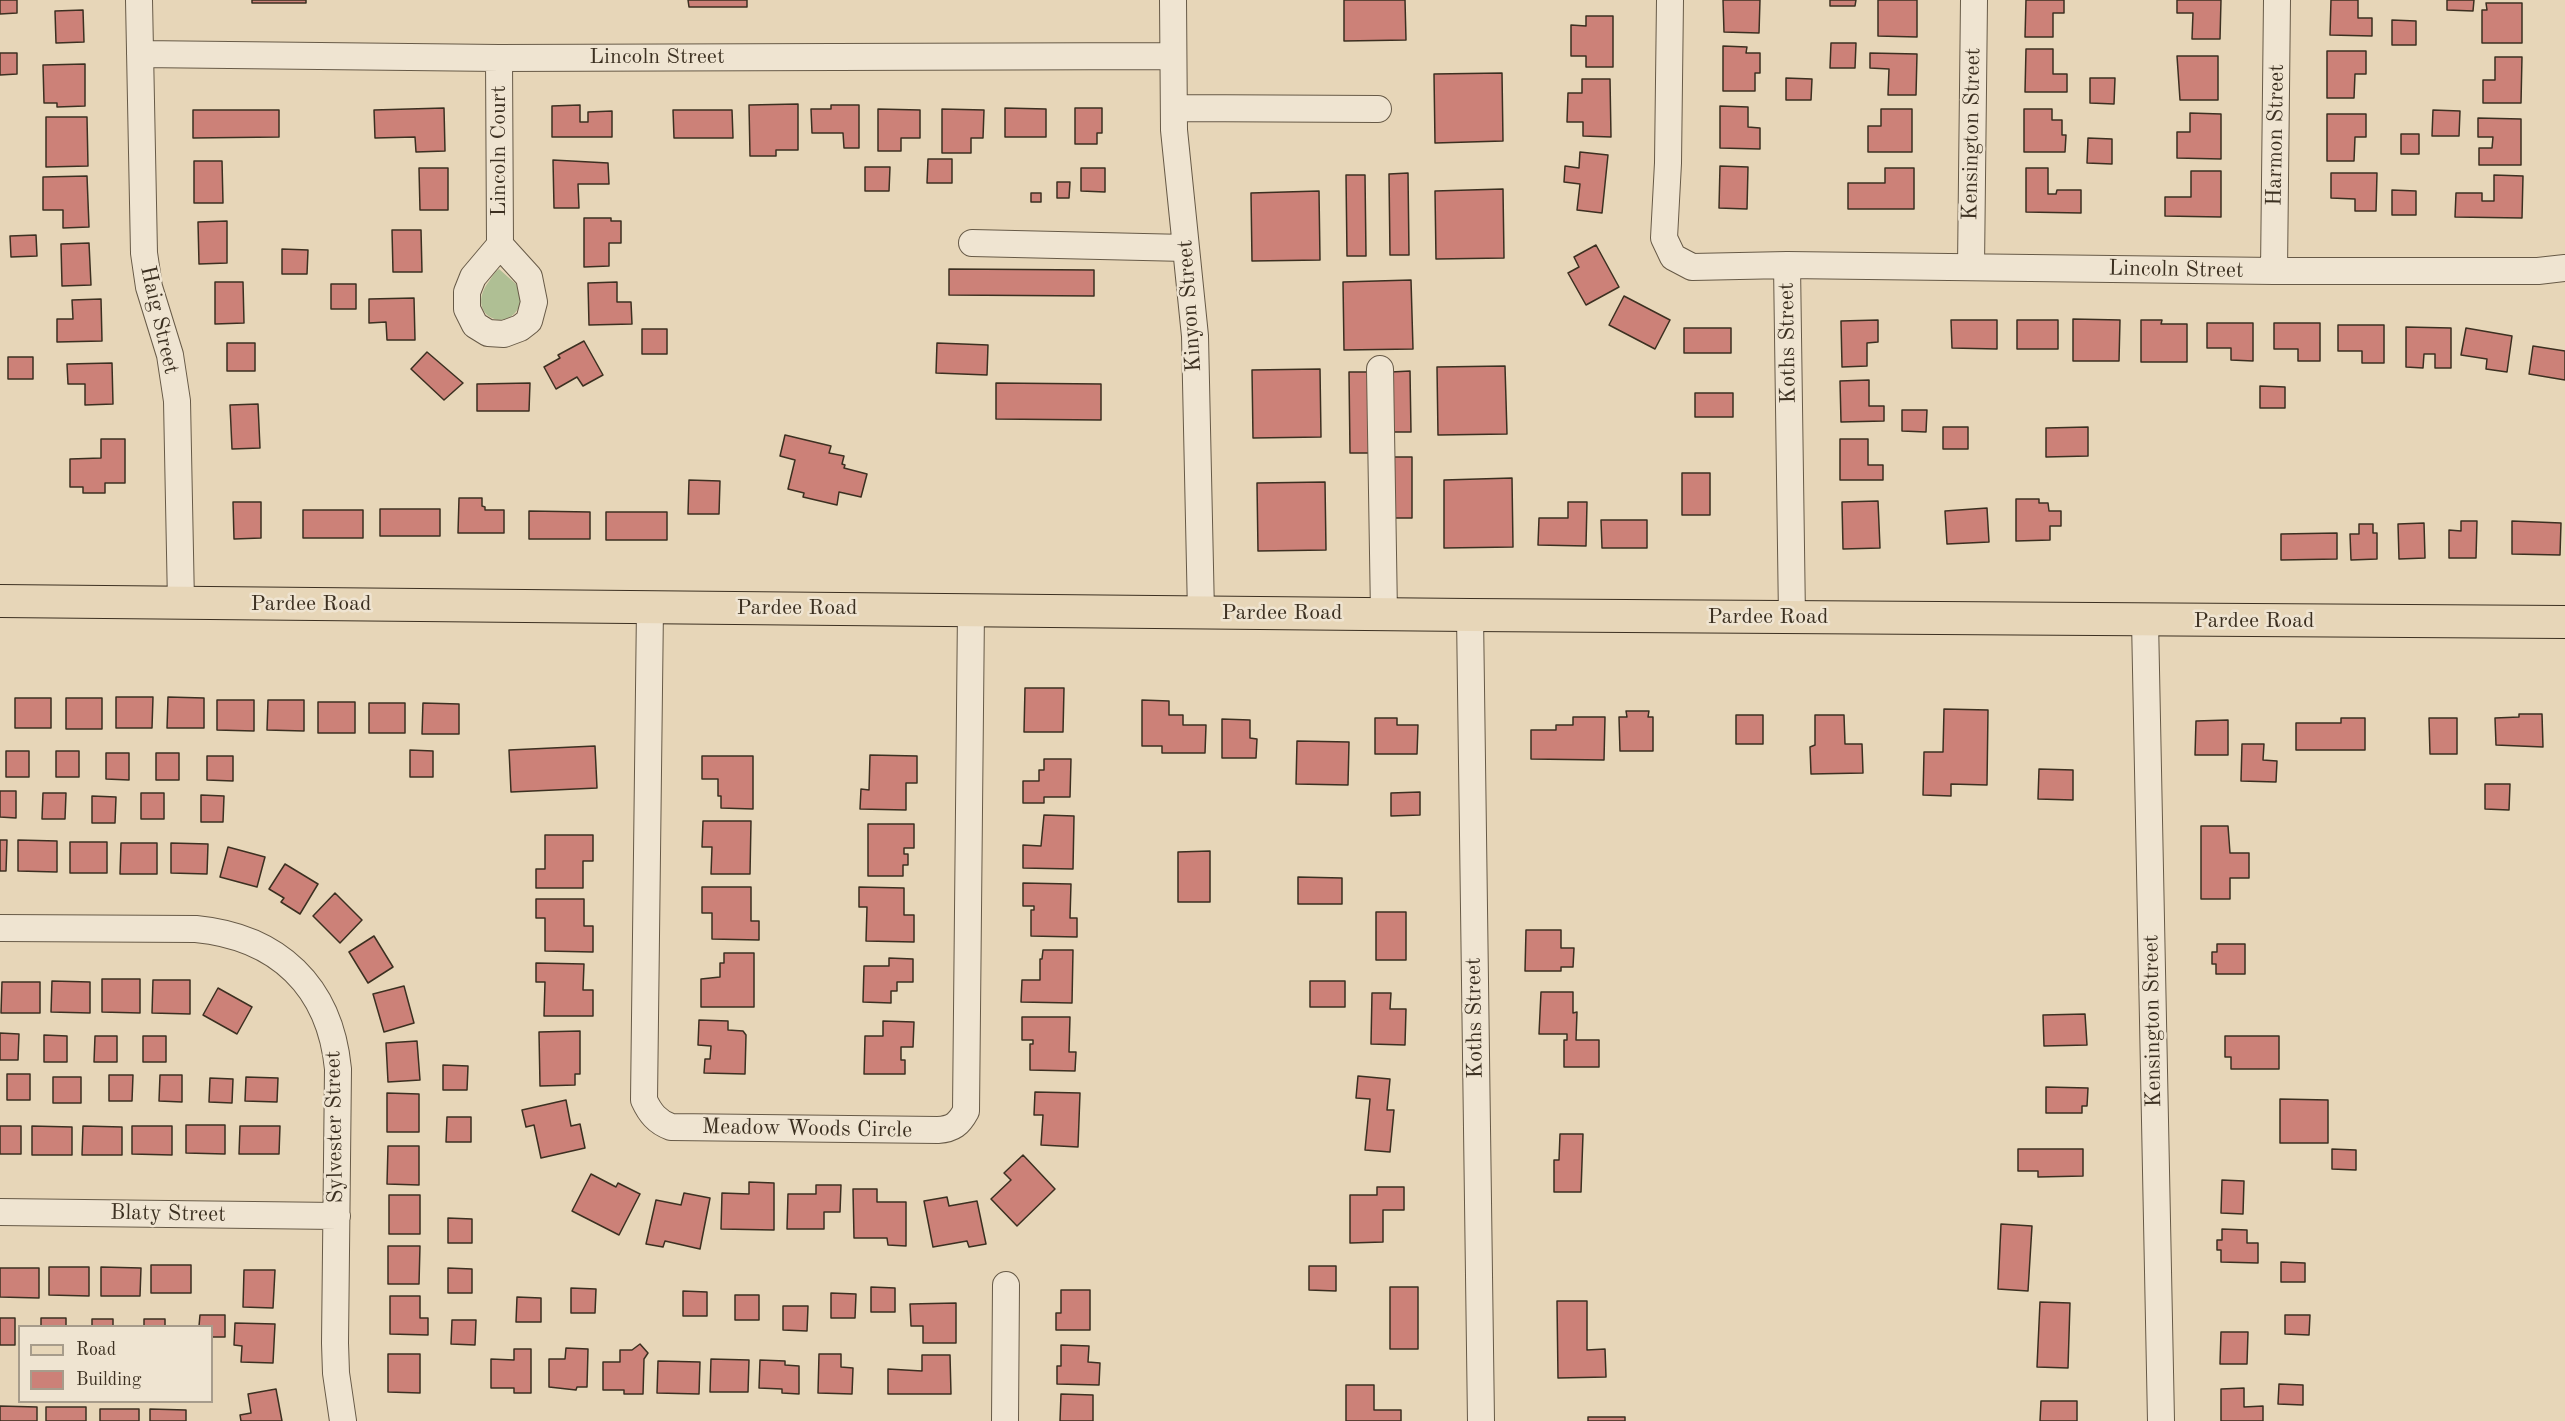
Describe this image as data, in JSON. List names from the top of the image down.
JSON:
{
  "streets": {
    "main road": ["Pardee Road"],
    "street": [
      "Lincoln Street",
      "Kensington Street",
      "Harmon Street",
      "Lincoln Court",
      "Kinyon Street",
      "Haig Street",
      "Koths Street",
      "Sylvester Street",
      "Meadow Woods Circle",
      "Blaty Street"
    ]
  },
  "crossings": [
    ["Lincoln Street", "Kensington Street"],
    ["Lincoln Street", "Harmon Street"],
    ["Lincoln Street", "Lincoln Court"],
    ["Lincoln Street", "Kinyon Street"],
    ["Lincoln Street", "Haig Street"],
    ["Lincoln Street", "Koths Street"],
    ["Kensington Street", "Pardee Road"],
    ["Kinyon Street", "Pardee Road"],
    ["Haig Street", "Pardee Road"],
    ["Koths Street", "Pardee Road"],
    ["Pardee Road", "Meadow Woods Circle"],
    ["Sylvester Street", "Blaty Street"]
  ],
  "legend": ["Road", "Building"]
}
